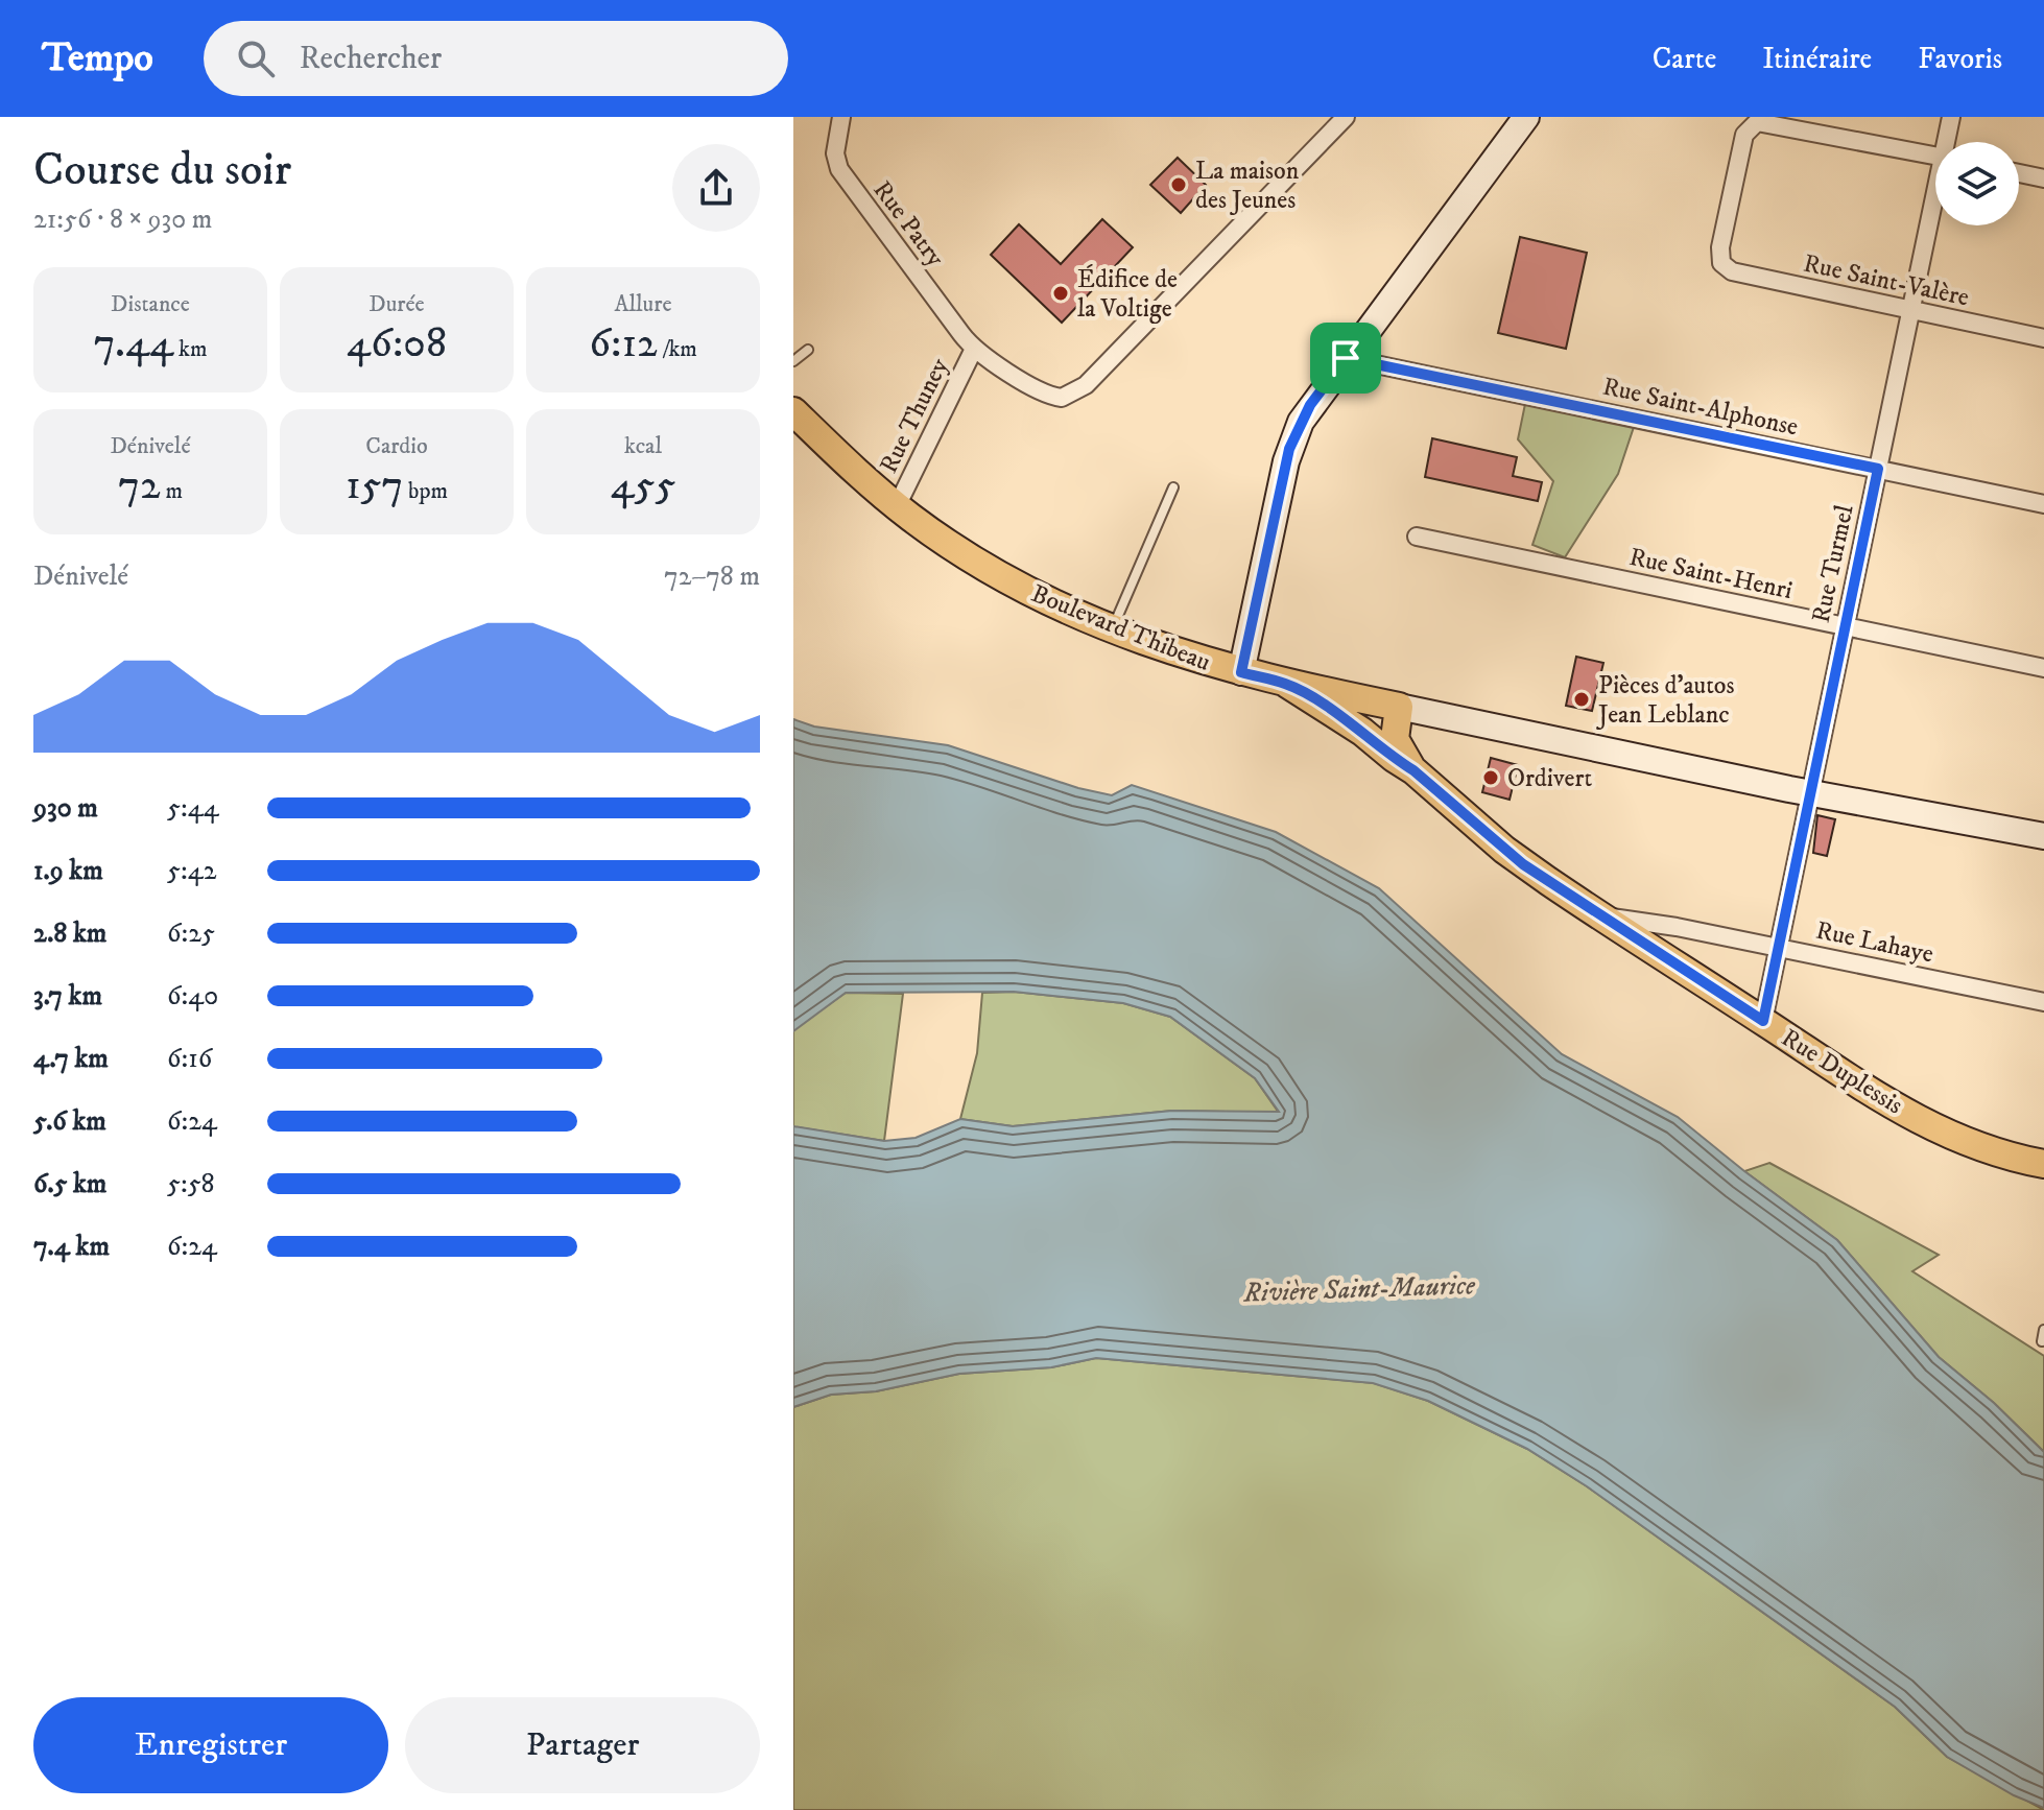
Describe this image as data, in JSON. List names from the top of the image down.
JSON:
{
  "streets": {
    "main road": ["Boulevard Thibeau", "Rue Duplessis"],
    "street": [
      "Rue Patry",
      "Rue Saint-Valère",
      "Rue Saint-Alphonse",
      "Rue Thuney",
      "Rue Turmel",
      "Rue Saint-Henri",
      "Rue Lahaye"
    ]
  },
  "crossings": [
    ["Rue Patry", "Rue Thuney"],
    ["Rue Saint-Valère", "Rue Turmel"],
    ["Rue Saint-Alphonse", "Rue Turmel"],
    ["Rue Thuney", "Boulevard Thibeau"],
    ["Rue Turmel", "Rue Saint-Henri"],
    ["Rue Turmel", "Boulevard Thibeau"],
    ["Rue Turmel", "Rue Lahaye"],
    ["Rue Turmel", "Rue Duplessis"],
    ["Boulevard Thibeau", "Rue Duplessis"],
    ["Rue Lahaye", "Rue Duplessis"]
  ],
  "water": ["Rivière Saint-Maurice"],
  "places": [
    "La maison des Jeunes",
    "Édifice de la Voltige",
    "Pièces d'autos Jean Leblanc",
    "Ordivert"
  ],
  "page": {
    "header": "Tempo",
    "search": "Rechercher",
    "nav": ["Carte", "Itinéraire", "Favoris"],
    "heading": ["Course du soir", "21:56 · 8 × 930 m"],
    "stats": [
      ["Distance", "7.44 km"],
      ["Durée", "46:08"],
      ["Allure", "6:12 /km"],
      ["Dénivelé", "72 m"],
      ["Cardio", "157 bpm"],
      ["kcal", "455"]
    ],
    "chart": ["Dénivelé", "72–78 m"],
    "list": [
      {
        "name": "930 m",
        "note": "5:44"
      },
      {
        "name": "1.9 km",
        "note": "5:42"
      },
      {
        "name": "2.8 km",
        "note": "6:25"
      },
      {
        "name": "3.7 km",
        "note": "6:40"
      },
      {
        "name": "4.7 km",
        "note": "6:16"
      },
      {
        "name": "5.6 km",
        "note": "6:24"
      },
      {
        "name": "6.5 km",
        "note": "5:58"
      },
      {
        "name": "7.4 km",
        "note": "6:24"
      }
    ],
    "buttons": ["Enregistrer", "Partager"]
  }
}
